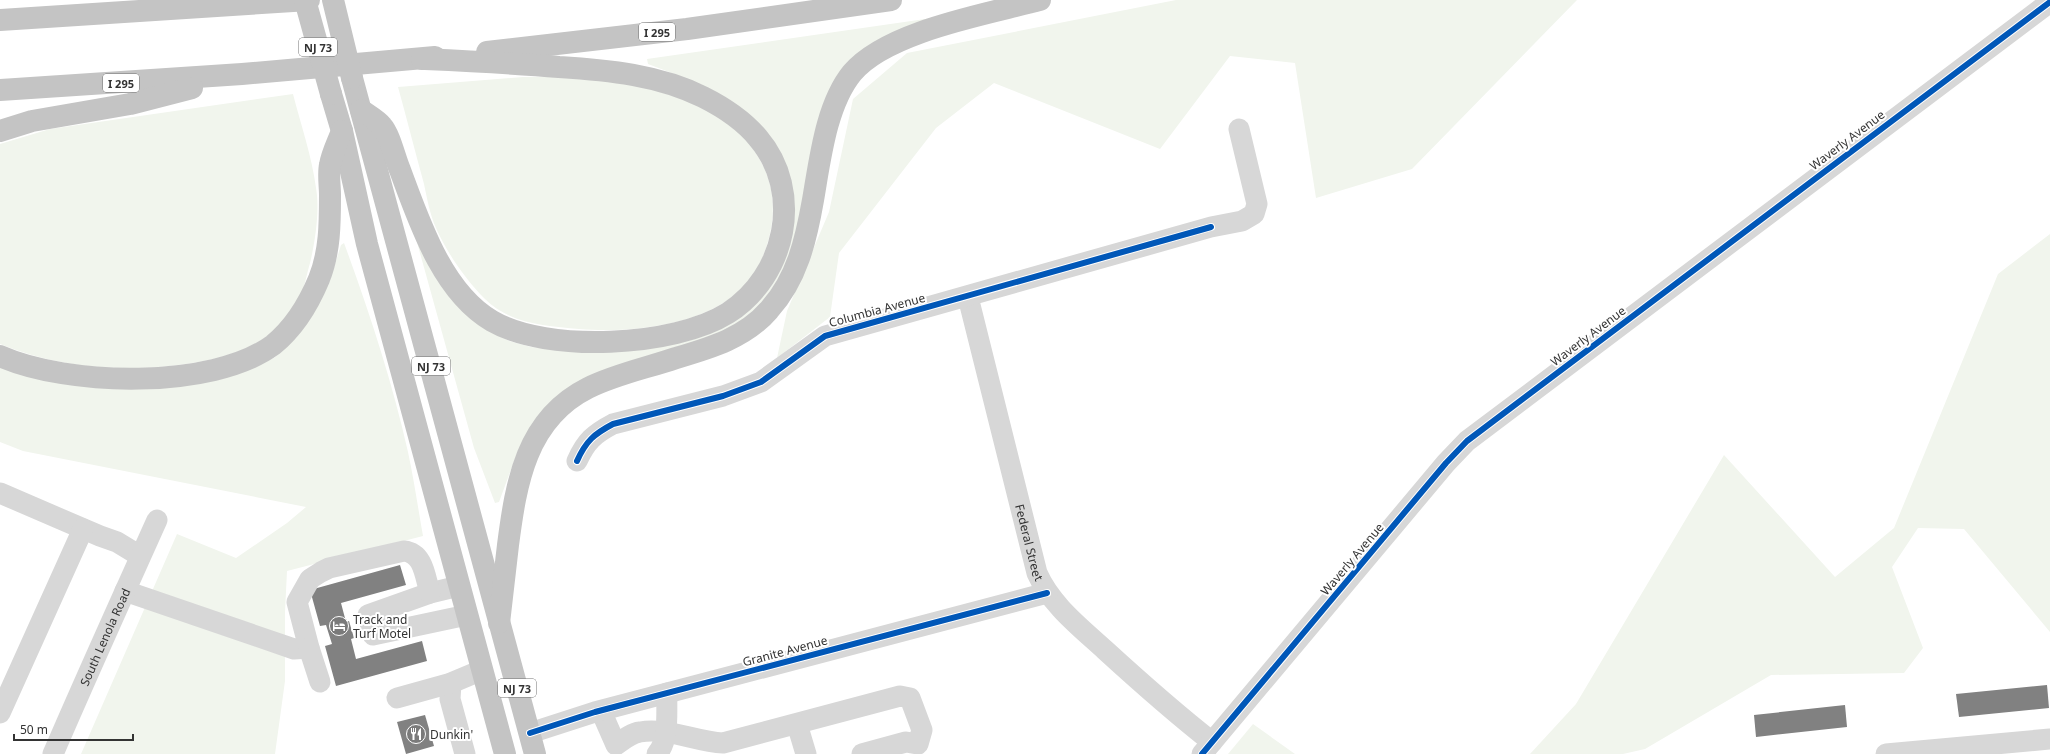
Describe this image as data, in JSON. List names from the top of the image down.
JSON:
{
  "streets": {
    "highway": ["I 295", "NJ 73"],
    "street": [
      "Waverly Avenue",
      "Columbia Avenue",
      "Federal Street",
      "South Lenola Road",
      "Granite Avenue"
    ]
  },
  "crossings": [
    ["NJ 73", "Granite Avenue"],
    ["Waverly Avenue", "Federal Street"],
    ["Columbia Avenue", "Federal Street"],
    ["Federal Street", "Granite Avenue"]
  ],
  "places": {
    "hotel": ["Track and Turf Motel"],
    "restaurant": ["Dunkin'"]
  },
  "scale_bar": "50 m"
}
